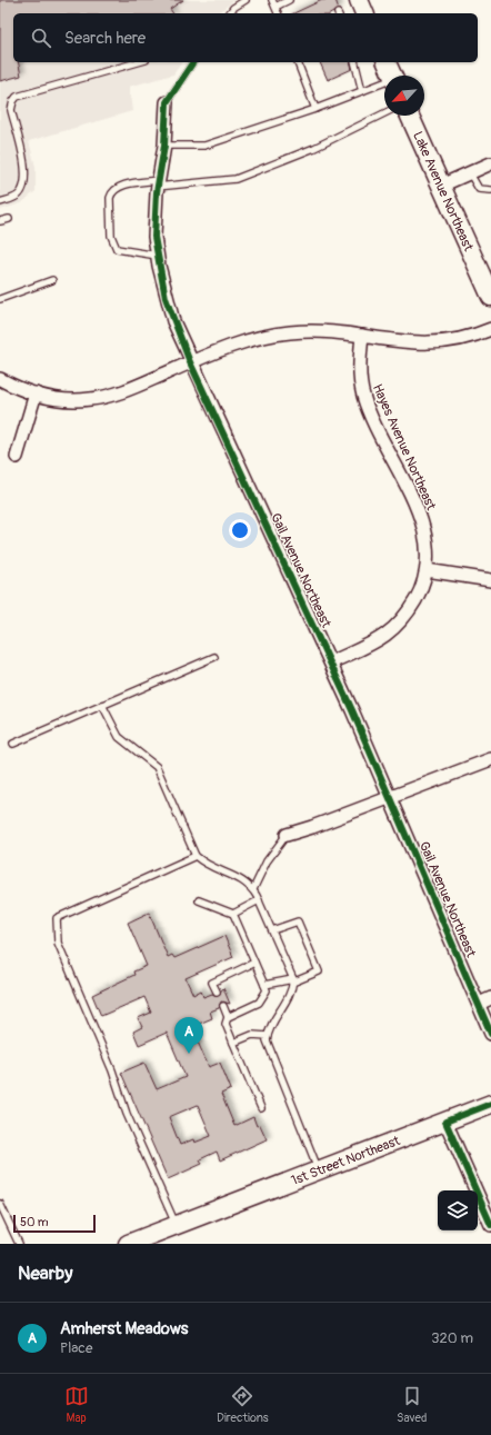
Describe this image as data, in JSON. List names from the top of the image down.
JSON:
{
  "streets": {
    "main road": ["Lake Avenue Northeast", "1st Street Northeast"],
    "street": ["Hayes Avenue Northeast", "Gail Avenue Northeast"]
  },
  "crossings": [
    ["Hayes Avenue Northeast", "Gail Avenue Northeast"]
  ],
  "scale_bar": "50 m",
  "north": "bottom left",
  "page": {
    "search": "Search here",
    "pins": "A",
    "scale": "50 m",
    "heading": "Nearby",
    "list": [
      {
        "mark": "A",
        "name": "Amherst Meadows",
        "note": "Place",
        "value": "320 m"
      }
    ],
    "nav": ["Map", "Directions", "Saved"]
  }
}
